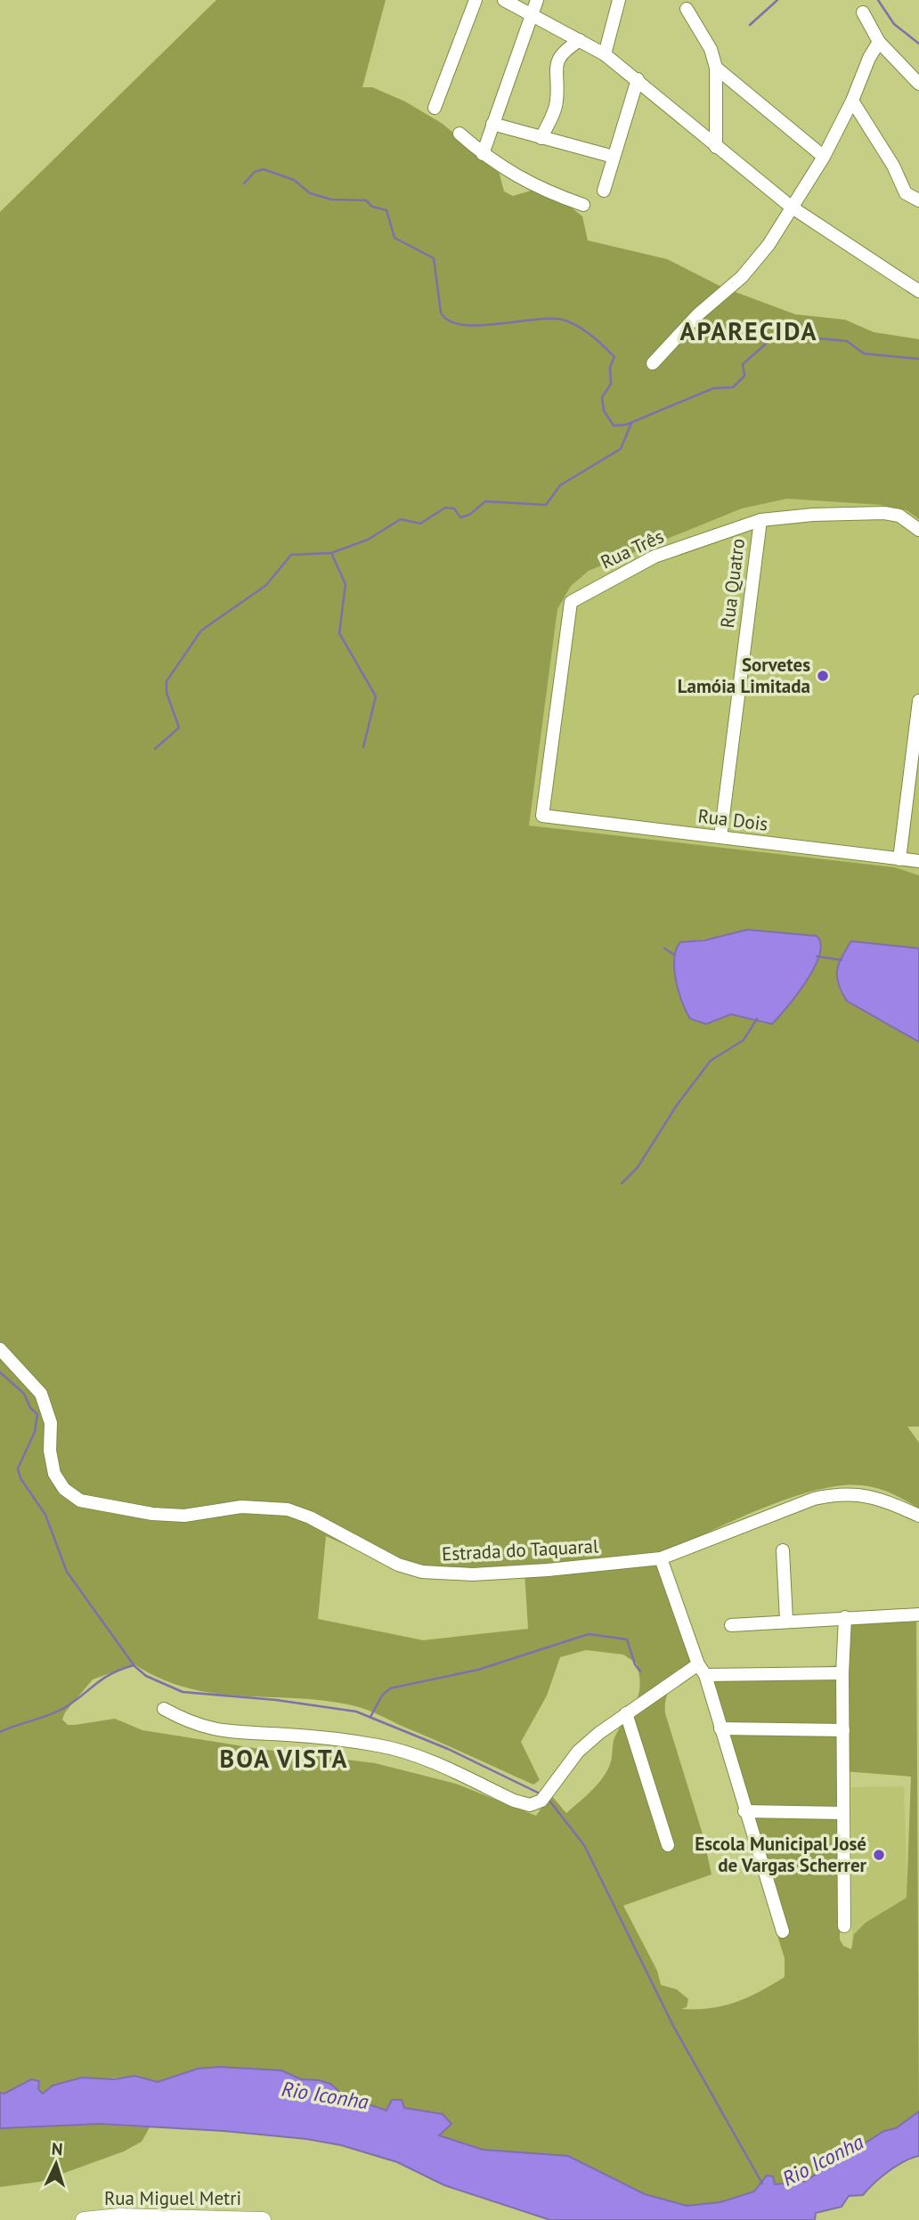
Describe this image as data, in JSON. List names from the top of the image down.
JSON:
{
  "streets": {
    "main road": ["Rua Miguel Metri"],
    "street": [
      "Rua Três",
      "Rua Quatro",
      "Rua Dois",
      "Estrada do Taquaral"
    ]
  },
  "crossings": [
    ["Rua Três", "Rua Quatro"],
    ["Rua Três", "Rua Dois"],
    ["Rua Quatro", "Rua Dois"]
  ],
  "districts": ["APARECIDA", "BOA VISTA"],
  "water": ["Rio Iconha"],
  "places": ["Sorvetes Lamóia Limitada", "Escola Municipal José de Vargas Scherrer"],
  "north": "top"
}
